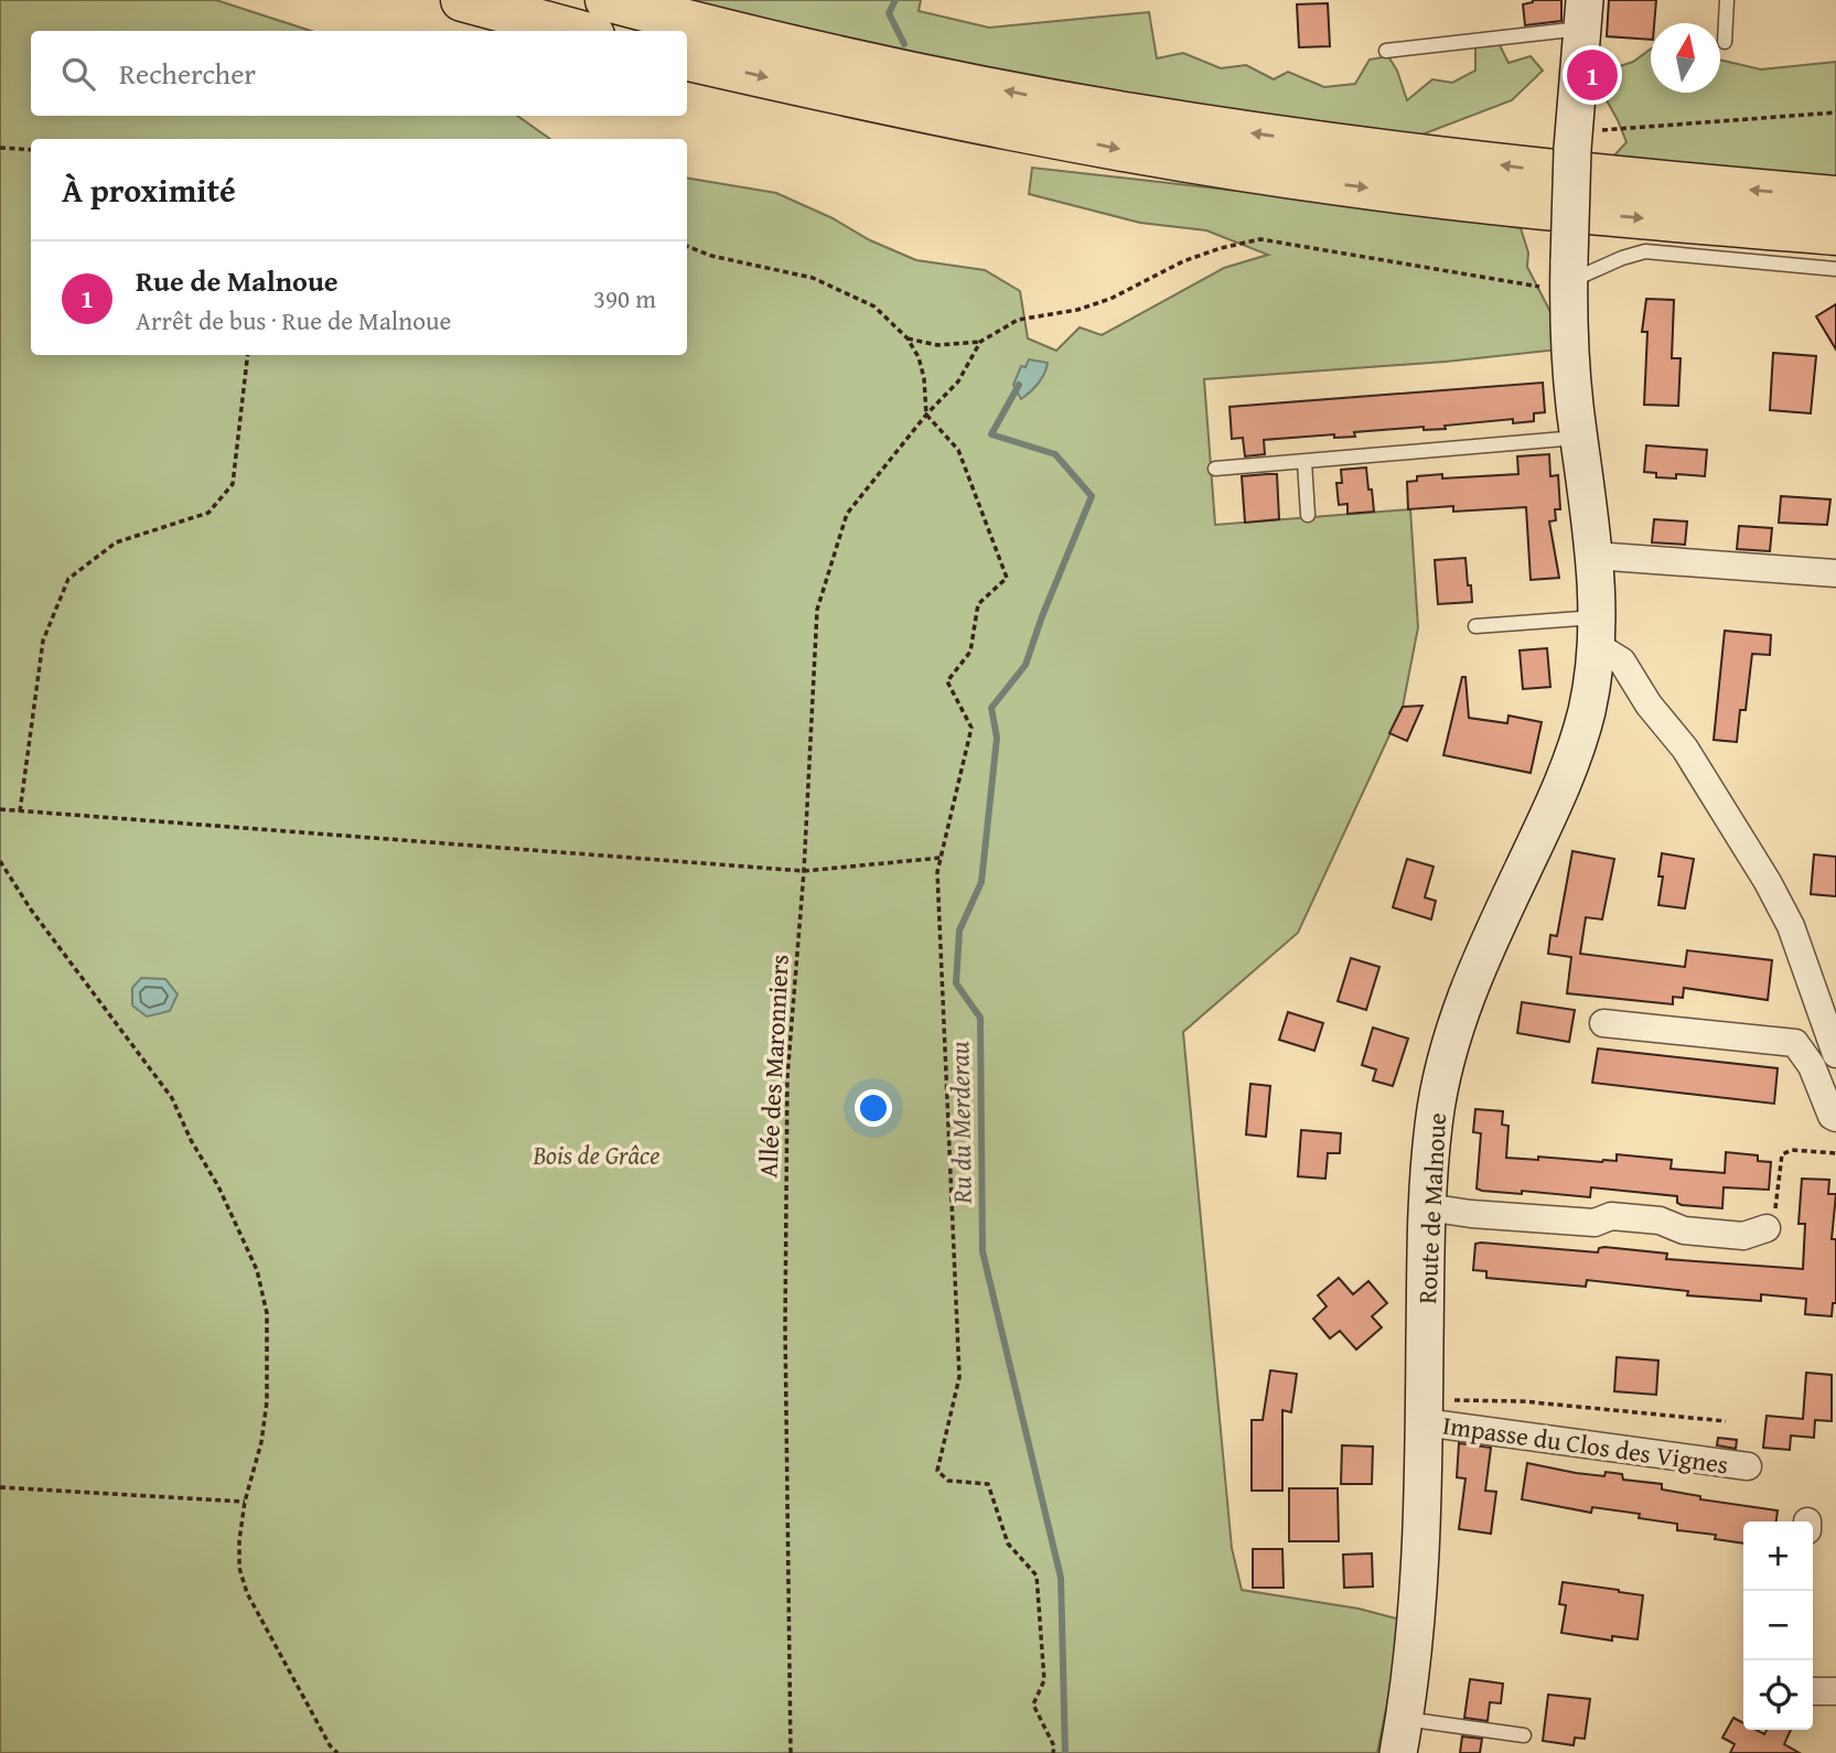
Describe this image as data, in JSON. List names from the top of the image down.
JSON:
{
  "streets": {
    "main road": ["Route de Malnoue"],
    "street": ["Impasse du Clos des Vignes"],
    "path": ["Allée des Maronniers"]
  },
  "crossings": [
    ["Route de Malnoue", "Impasse du Clos des Vignes"]
  ],
  "water": ["Ru du Merderau"],
  "parks": ["Bois de Grâce"],
  "north": "top",
  "page": {
    "search": "Rechercher",
    "pins": "1",
    "heading": "À proximité",
    "list": [
      {
        "mark": "1",
        "name": "Rue de Malnoue",
        "note": "Arrêt de bus · Rue de Malnoue",
        "value": "390 m"
      }
    ],
    "map_buttons": ["+", "−"]
  }
}
